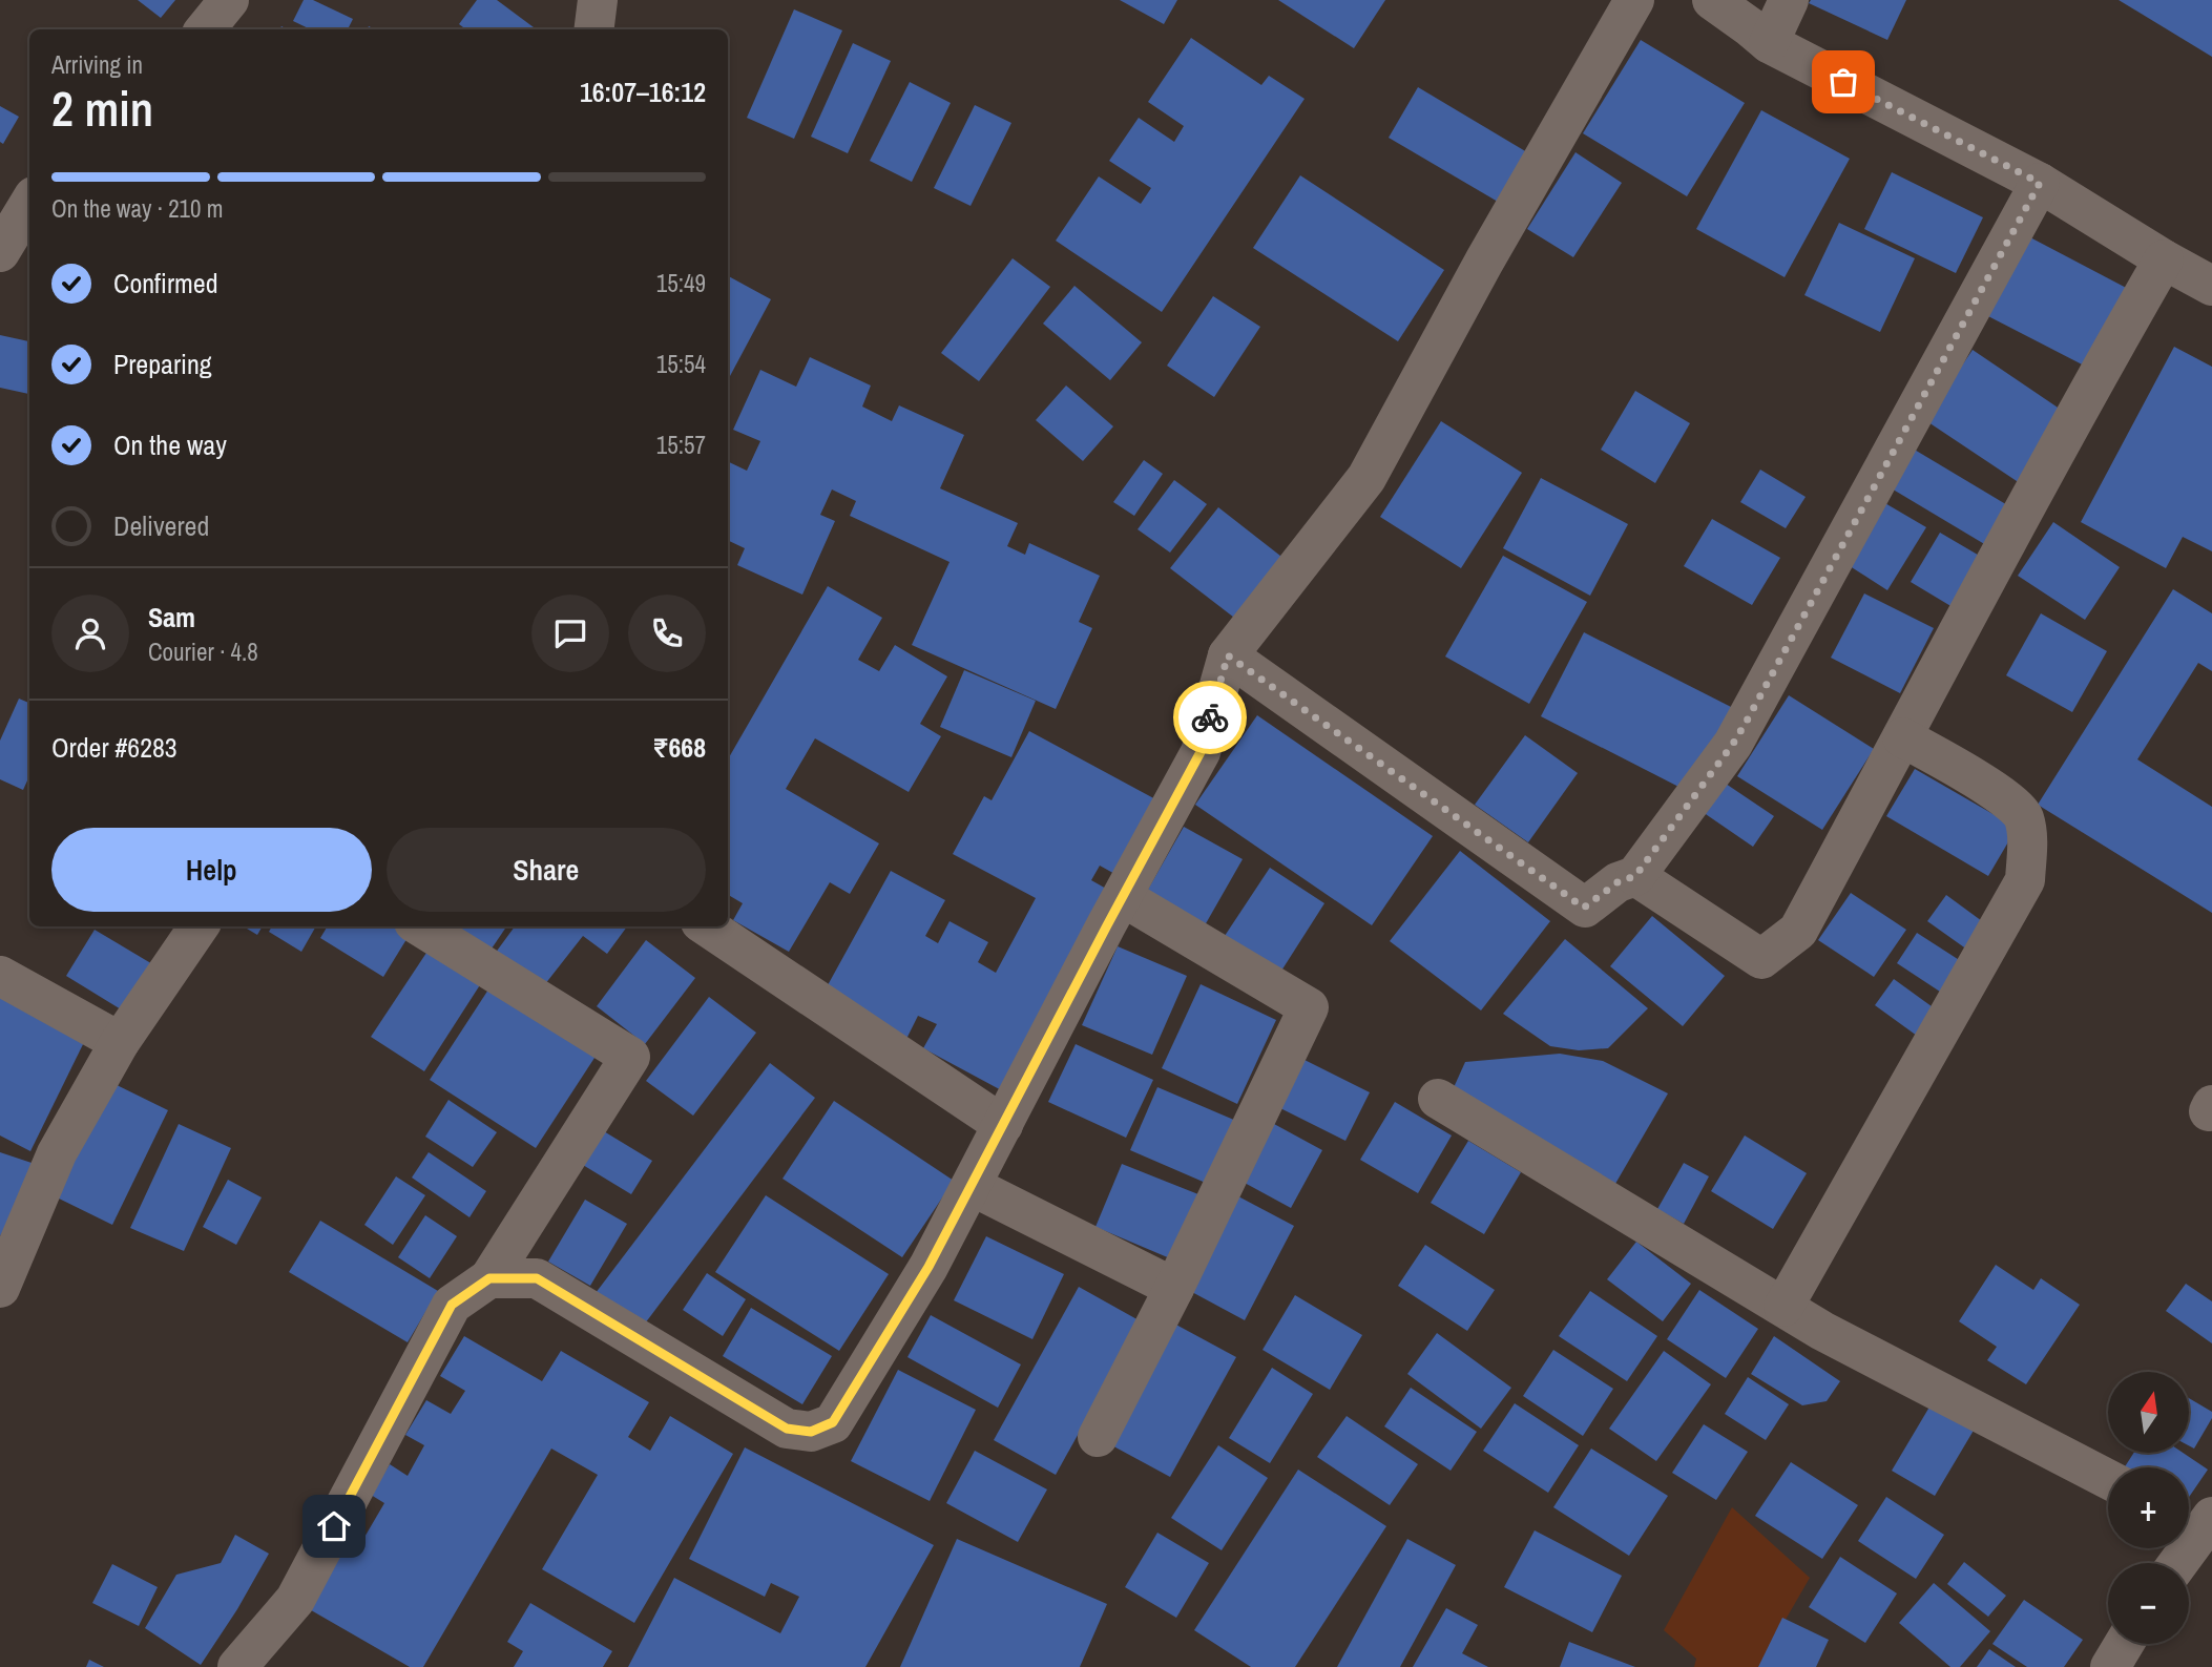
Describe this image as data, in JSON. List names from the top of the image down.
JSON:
{
  "north": "top",
  "page": {
    "heading": ["2 min", "Arriving in", "16:07–16:12"],
    "panel": [
      "Sam",
      "Courier · 4.8",
      "Order #6283",
      "₹668"
    ],
    "bar": "On the way · 210 m",
    "list": [
      ["Confirmed", "15:49"],
      ["Preparing", "15:54"],
      ["On the way", "15:57"],
      "Delivered"
    ],
    "buttons": ["Help", "Share"],
    "map_buttons": ["+", "−"]
  }
}
